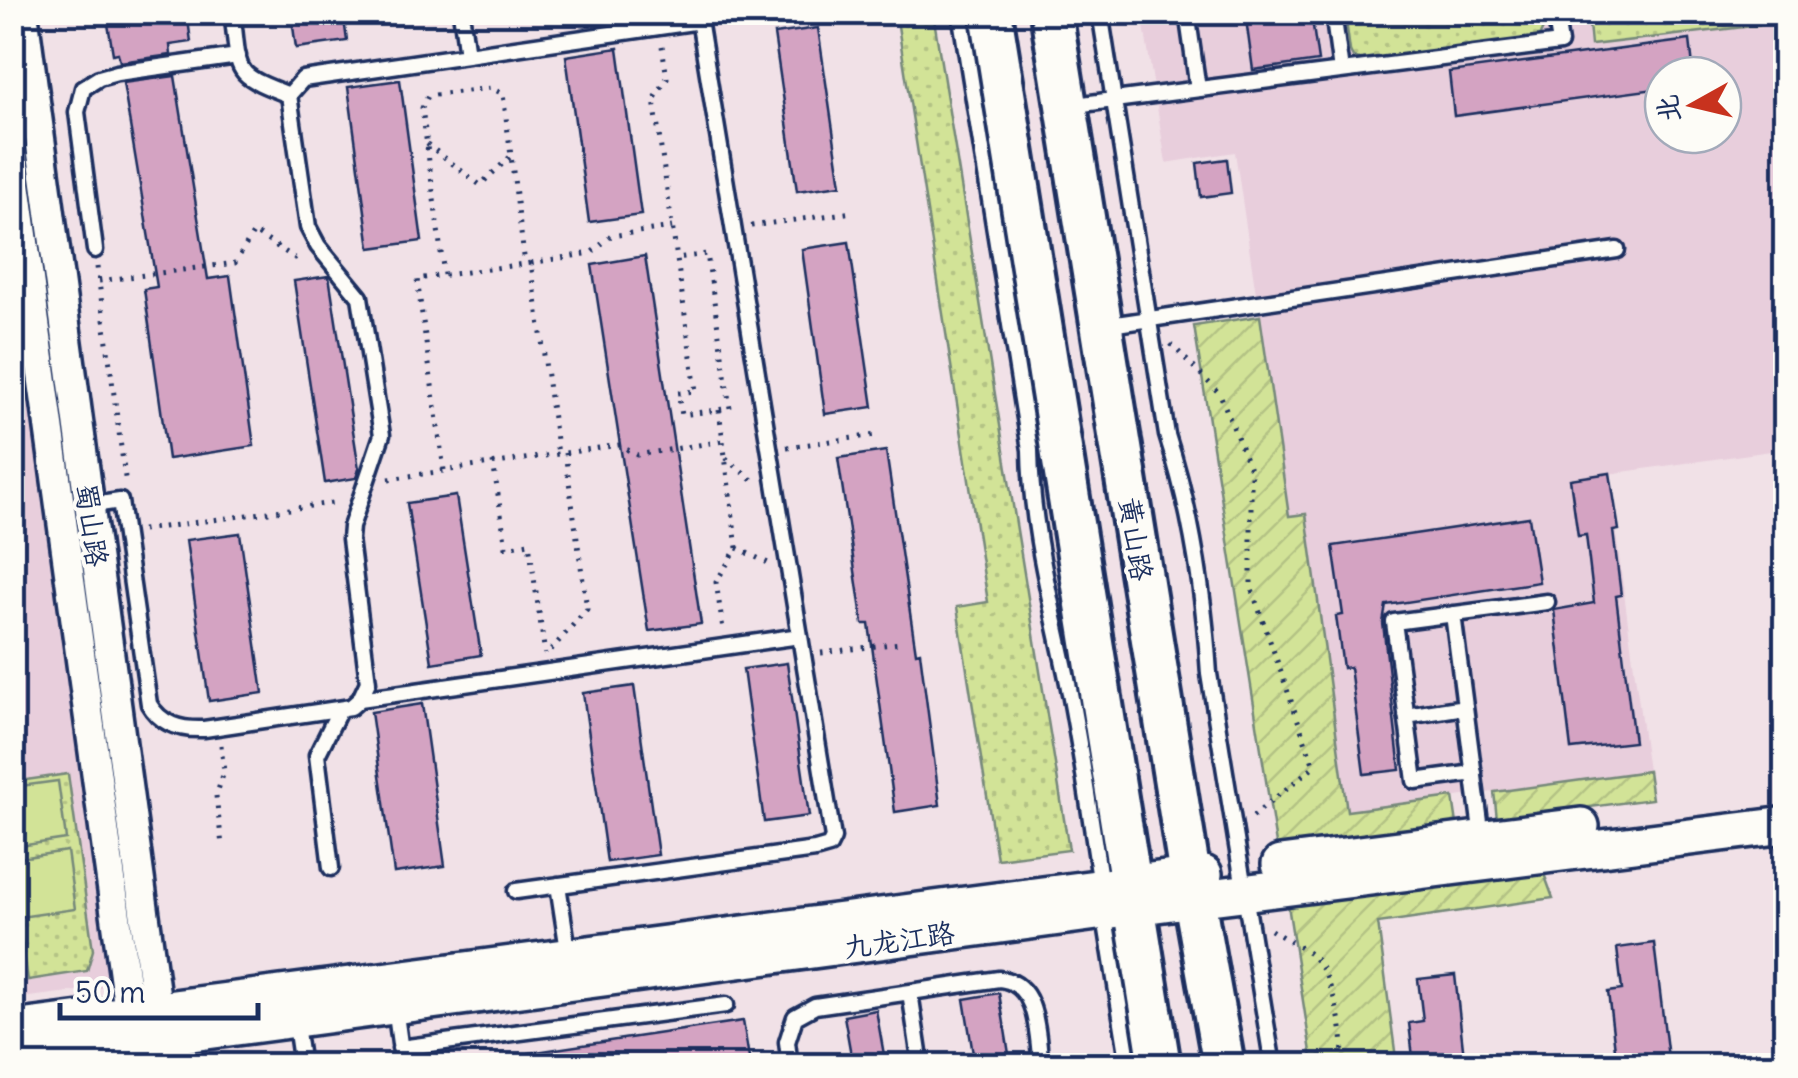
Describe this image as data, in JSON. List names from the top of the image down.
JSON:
{
  "streets": {
    "main road": ["黄山路"],
    "street": ["蜀山路", "九龙江路"]
  },
  "crossings": [
    ["蜀山路", "九龙江路"],
    ["黄山路", "九龙江路"]
  ],
  "scale_bar": "50 m",
  "north": "left"
}
